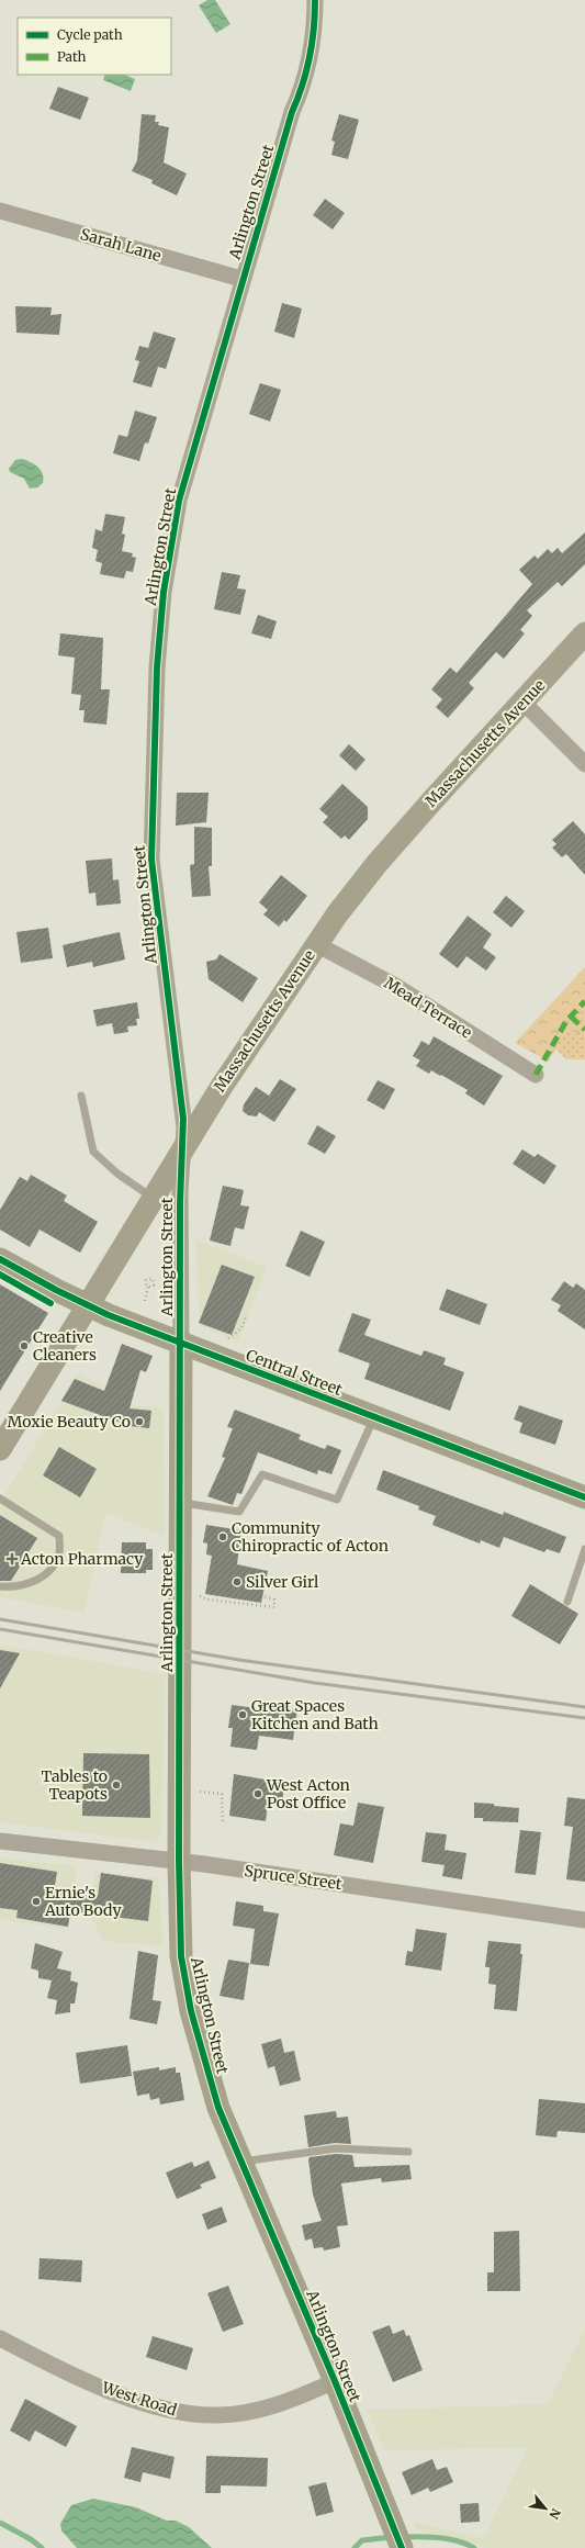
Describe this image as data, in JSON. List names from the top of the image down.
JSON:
{
  "streets": {
    "street": [
      "Arlington Street",
      "Sarah Lane",
      "Massachusetts Avenue",
      "Mead Terrace",
      "Central Street",
      "Spruce Street",
      "West Road"
    ]
  },
  "crossings": [
    ["Arlington Street", "Sarah Lane"],
    ["Arlington Street", "Massachusetts Avenue"],
    ["Arlington Street", "Central Street"],
    ["Arlington Street", "Spruce Street"],
    ["Arlington Street", "West Road"],
    ["Massachusetts Avenue", "Mead Terrace"],
    ["Massachusetts Avenue", "Central Street"]
  ],
  "places": {
    "other": [
      "Creative Cleaners",
      "Moxie Beauty Co",
      "Community Chiropractic of Acton",
      "Silver Girl",
      "Great Spaces Kitchen and Bath",
      "Tables to Teapots",
      "West Acton Post Office",
      "Ernie's Auto Body"
    ],
    "health": ["Acton Pharmacy"]
  },
  "legend": ["Cycle path", "Path"],
  "north": "bottom right"
}
